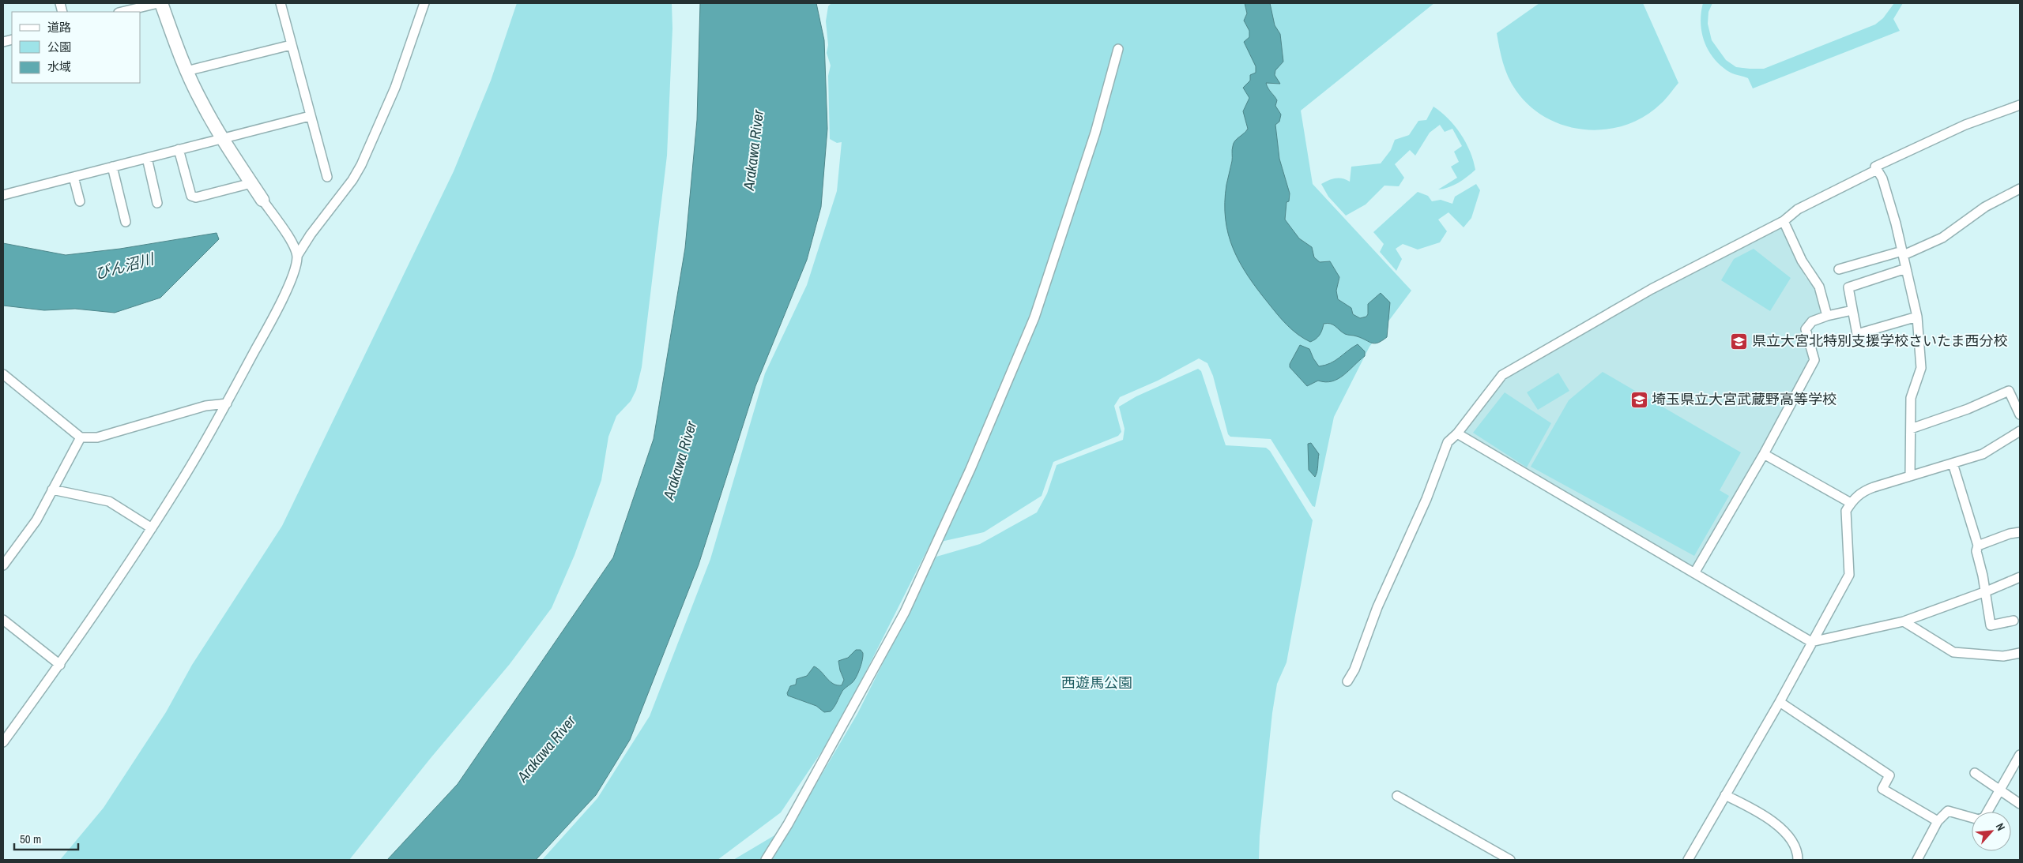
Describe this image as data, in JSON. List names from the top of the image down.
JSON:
{
  "water": ["Arakawa River", "びん沼川"],
  "parks": ["西遊馬公園"],
  "places": {
    "school or university": ["県立大宮北特別支援学校さいたま西分校", "埼玉県立大宮武蔵野高等学校"]
  },
  "legend": ["道路", "公園", "水域"],
  "scale_bar": "50 m",
  "north": "top right"
}
